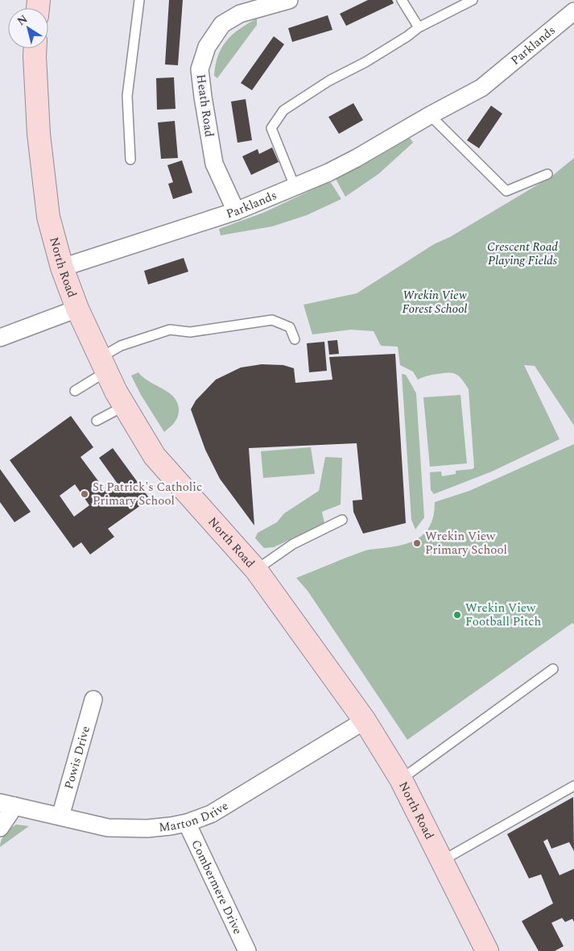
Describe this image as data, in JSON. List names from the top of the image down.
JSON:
{
  "streets": {
    "street": [
      "Parklands",
      "Heath Road",
      "North Road",
      "Powis Drive",
      "Marton Drive",
      "Combermere Drive"
    ]
  },
  "crossings": [
    ["Parklands", "Heath Road"],
    ["Parklands", "North Road"],
    ["North Road", "Marton Drive"],
    ["Powis Drive", "Marton Drive"],
    ["Marton Drive", "Combermere Drive"]
  ],
  "parks": ["Crescent Road Playing Fields", "Wrekin View Forest School"],
  "places": ["St Patrick's Catholic Primary School", "Wrekin View Primary School", "Wrekin View Football Pitch"],
  "north": "top left"
}
